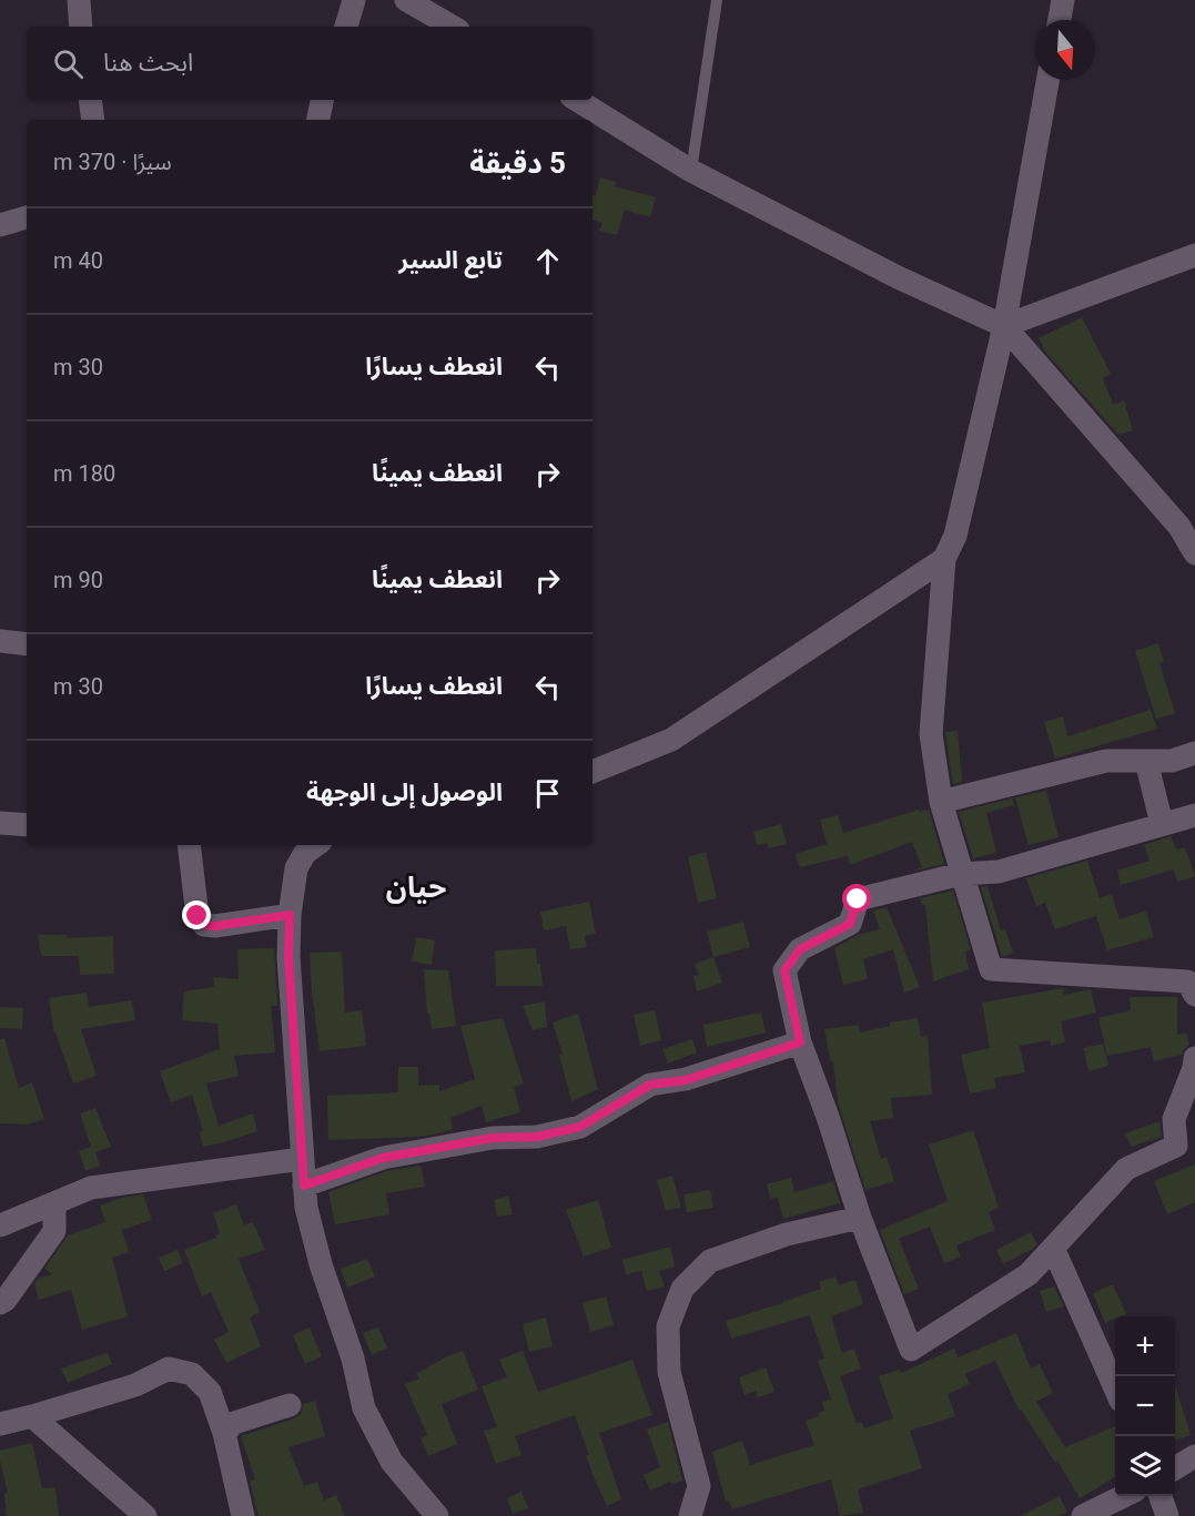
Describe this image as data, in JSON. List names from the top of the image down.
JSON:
{
  "districts": ["حيان"],
  "north": "bottom",
  "page": {
    "search": "ابحث هنا",
    "heading": ["5 دقيقة", "سيرًا · 370 m"],
    "list": [
      ["تابع السير", "40 m"],
      ["انعطف يسارًا", "30 m"],
      ["انعطف يمينًا", "180 m"],
      ["انعطف يمينًا", "90 m"],
      ["انعطف يسارًا", "30 m"],
      "الوصول إلى الوجهة"
    ],
    "map_buttons": ["+", "−"]
  }
}
